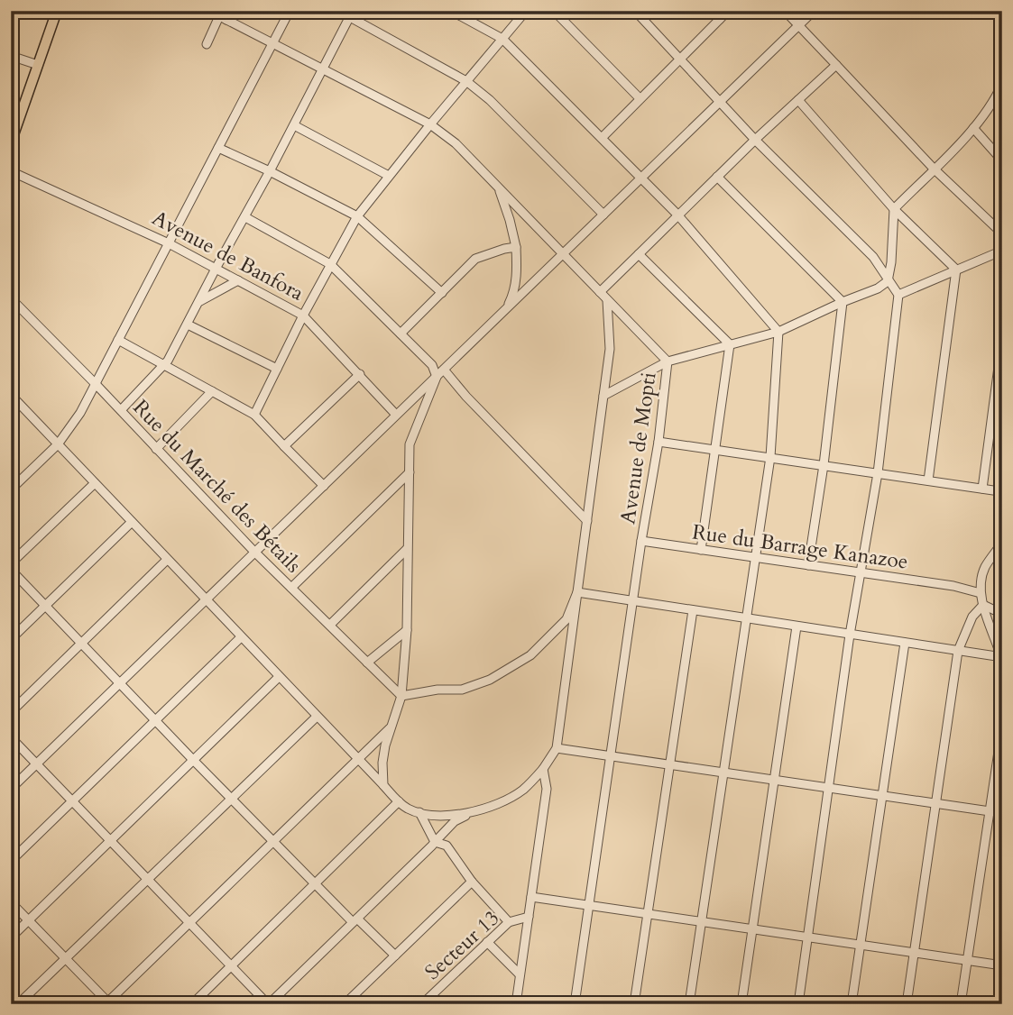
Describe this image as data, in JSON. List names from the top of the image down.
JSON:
{
  "streets": {
    "street": [
      "Avenue de Banfora",
      "Avenue de Mopti",
      "Rue du Marché des Bétails",
      "Rue du Barrage Kanazoe",
      "Secteur 13"
    ]
  },
  "crossings": [
    ["Avenue de Mopti", "Rue du Barrage Kanazoe"]
  ]
}
